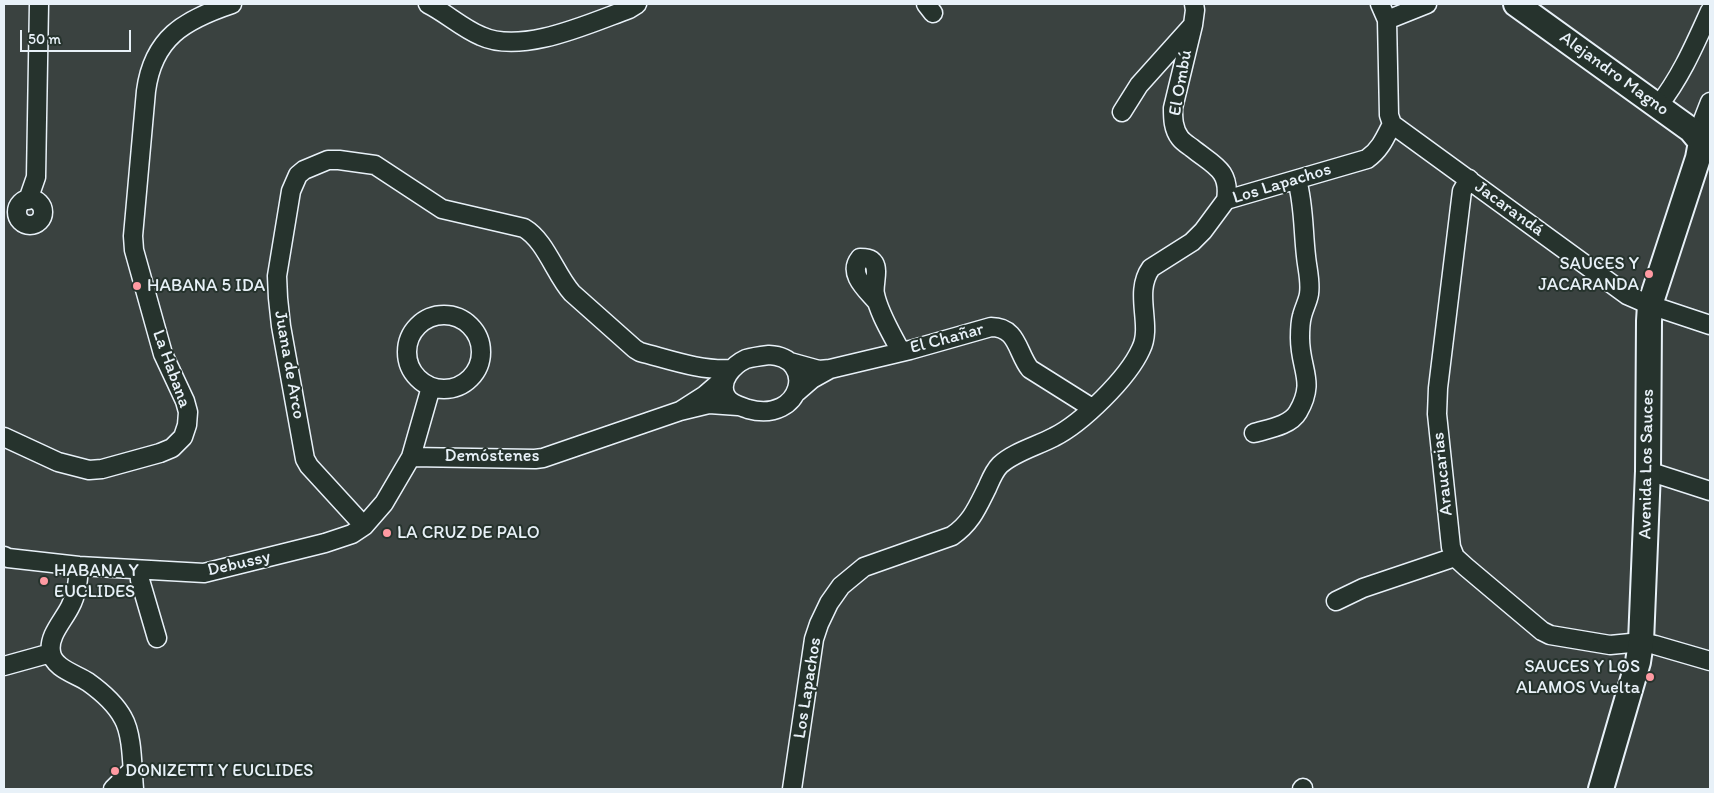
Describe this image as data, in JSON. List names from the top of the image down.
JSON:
{
  "streets": {
    "main road": ["Alejandro Magno", "Avenida Los Sauces"],
    "street": [
      "El Ombú",
      "Los Lapachos",
      "Jacarandá",
      "El Chañar",
      "Juana de Arco",
      "La Habana",
      "Demóstenes",
      "Araucarias",
      "Debussy"
    ]
  },
  "crossings": [
    ["Alejandro Magno", "Avenida Los Sauces"],
    ["El Ombú", "Los Lapachos"],
    ["Los Lapachos", "Jacarandá"],
    ["Los Lapachos", "El Chañar"],
    ["Jacarandá", "Avenida Los Sauces"],
    ["Jacarandá", "Araucarias"],
    ["El Chañar", "Juana de Arco"],
    ["El Chañar", "Demóstenes"],
    ["Juana de Arco", "Demóstenes"],
    ["Juana de Arco", "Debussy"]
  ],
  "places": [
    "SAUCES Y JACARANDA",
    "HABANA 5 IDA",
    "LA CRUZ DE PALO",
    "HABANA Y EUCLIDES",
    "SAUCES Y LOS ALAMOS Vuelta",
    "DONIZETTI Y EUCLIDES"
  ],
  "scale_bar": "50 m"
}
